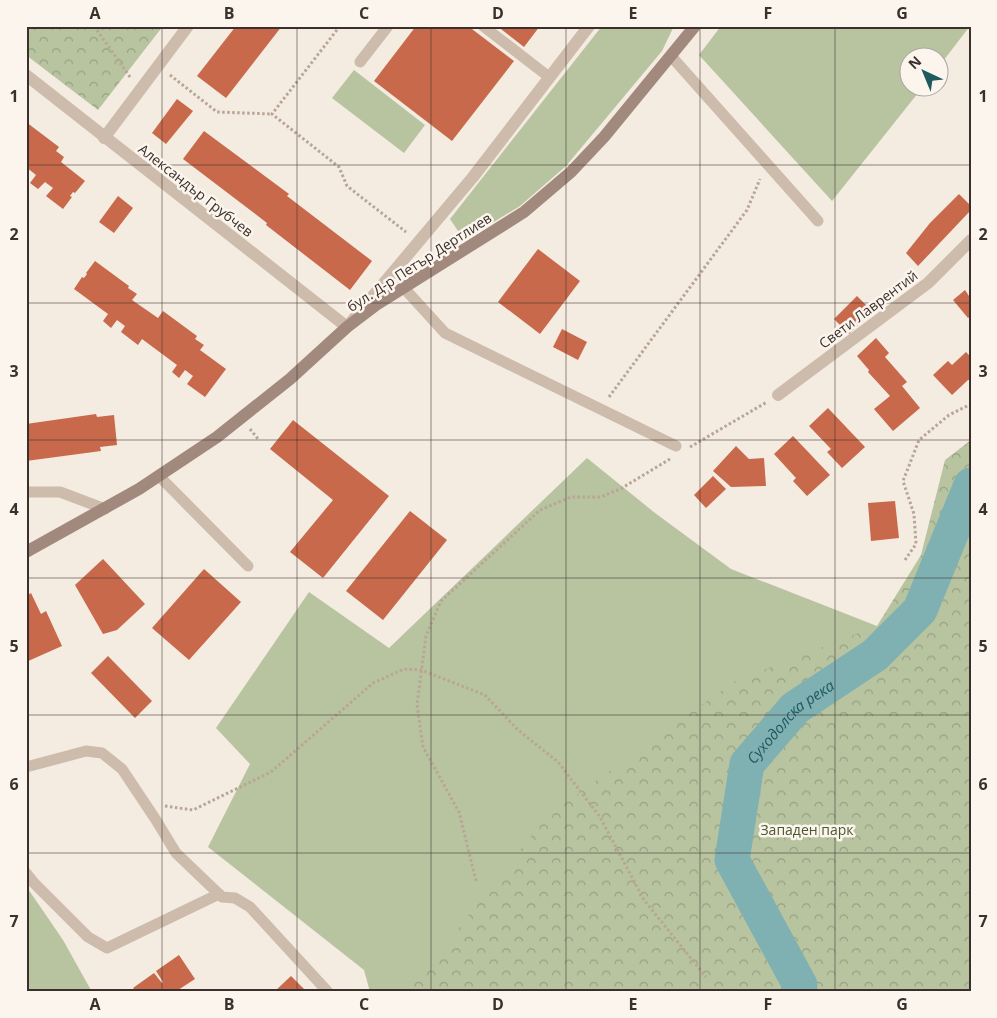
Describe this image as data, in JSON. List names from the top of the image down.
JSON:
{
  "streets": {
    "main road": ["бул. Д-р Петър Дертлиев"],
    "street": ["Александър Грубчев", "Свети Лаврентий"]
  },
  "crossings": [
    ["Александър Грубчев", "бул. Д-р Петър Дертлиев"]
  ],
  "water": ["Суходолска река"],
  "parks": ["Западен парк"],
  "north": "top left",
  "grid": {
    "columns": [
      "A",
      "B",
      "C",
      "D",
      "E",
      "F",
      "G"
    ],
    "rows": [
      "1",
      "2",
      "3",
      "4",
      "5",
      "6",
      "7"
    ]
  }
}
